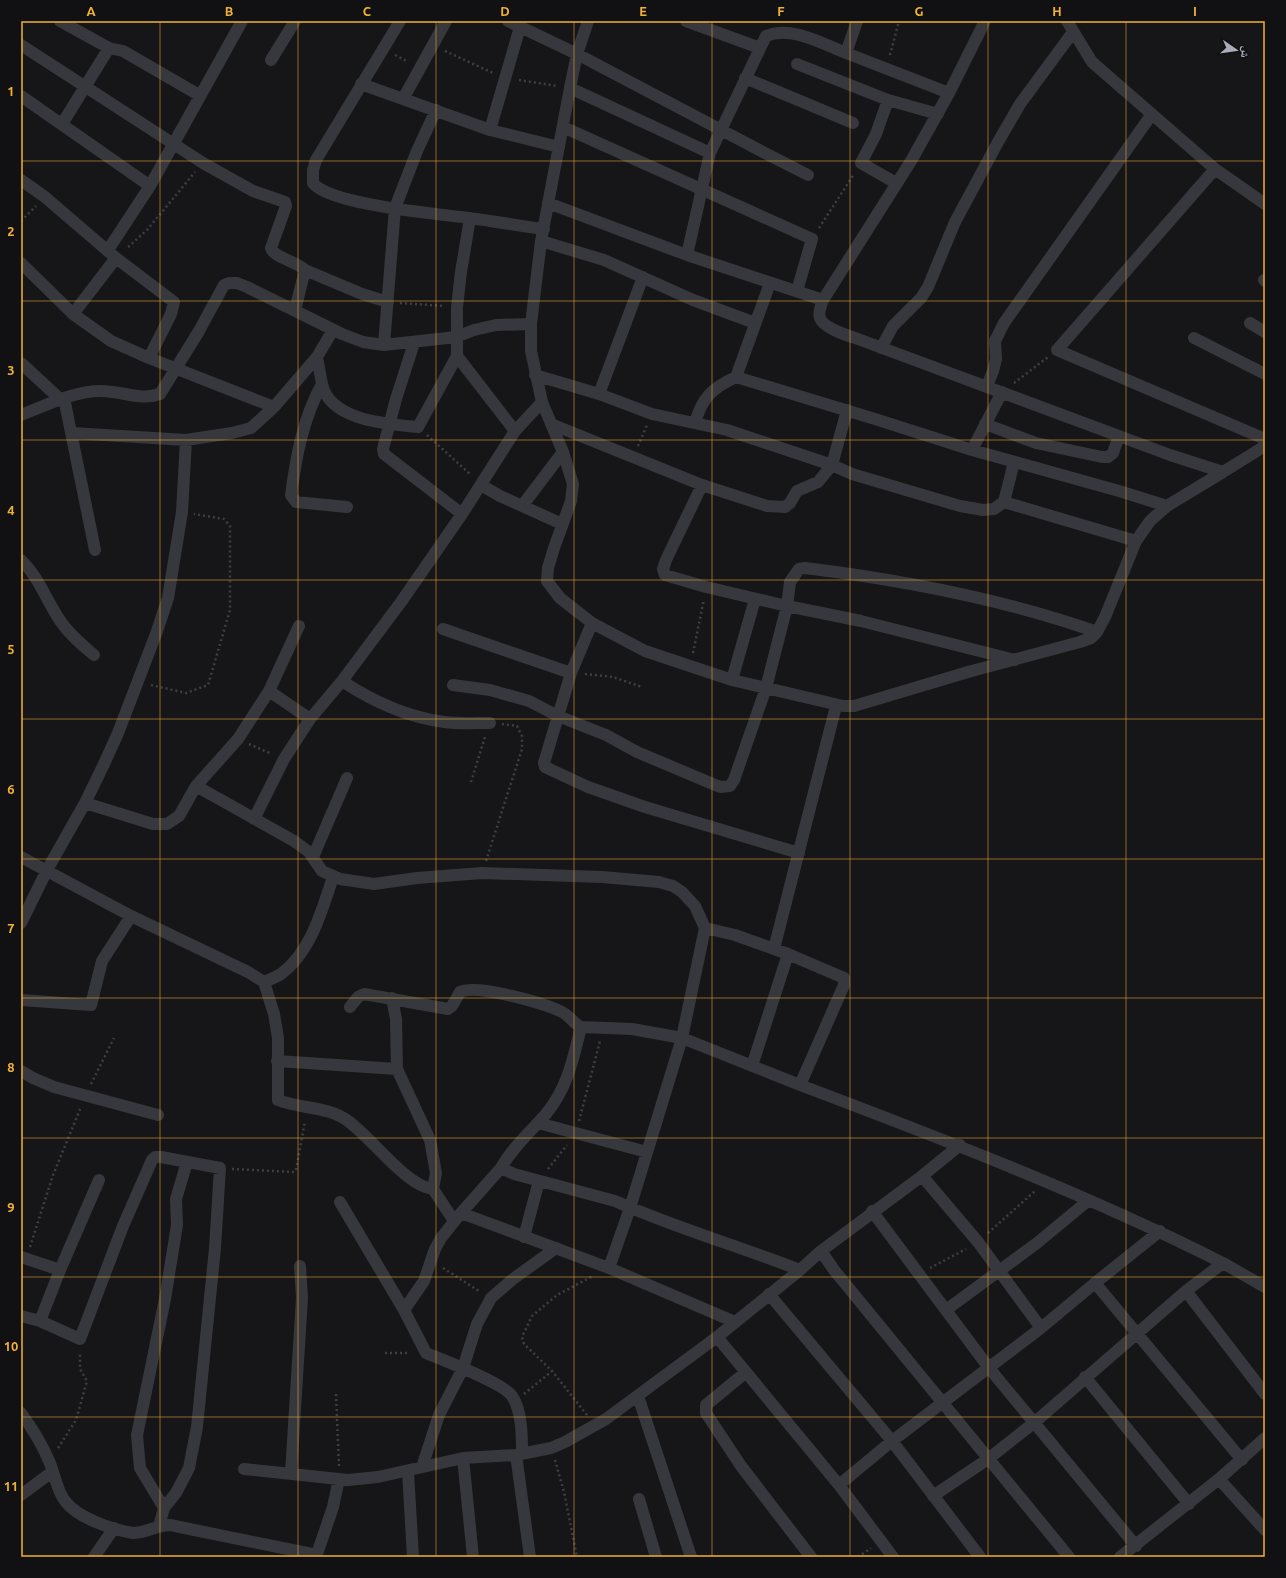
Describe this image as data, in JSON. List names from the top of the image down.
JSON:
{
  "north": "right",
  "grid": {
    "columns": [
      "A",
      "B",
      "C",
      "D",
      "E",
      "F",
      "G",
      "H",
      "I"
    ],
    "rows": [
      "1",
      "2",
      "3",
      "4",
      "5",
      "6",
      "7",
      "8",
      "9",
      "10",
      "11"
    ]
  }
}
